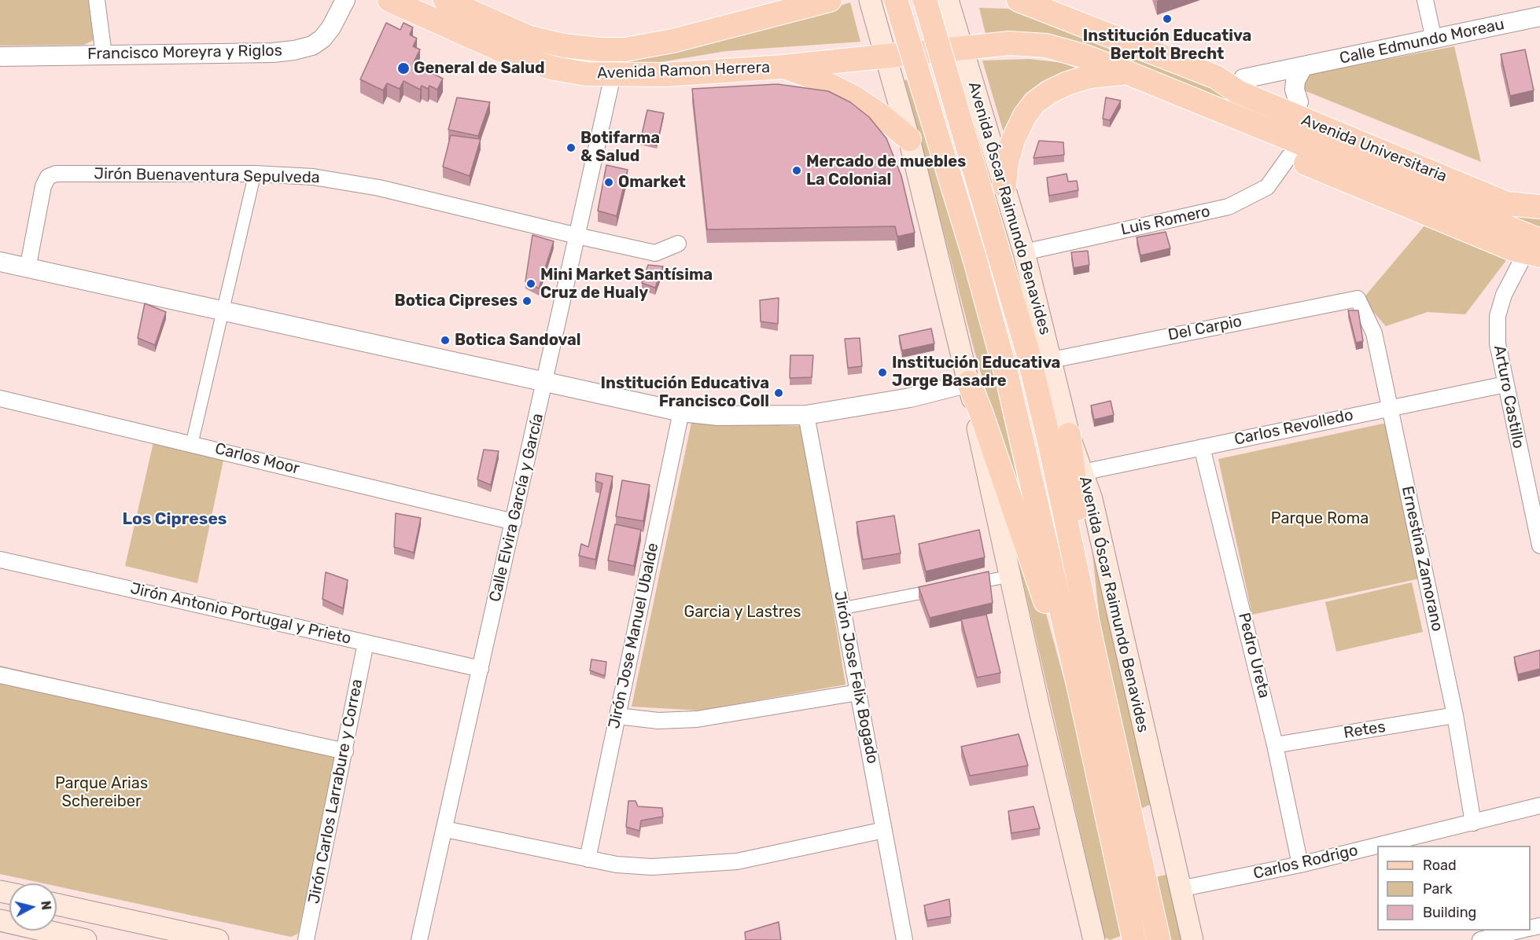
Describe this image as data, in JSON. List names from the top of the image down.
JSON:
{
  "streets": {
    "main road": ["Avenida Ramon Herrera", "Avenida Universitaria", "Avenida Óscar Raimundo Benavides"],
    "street": [
      "Calle Edmundo Moreau",
      "Francisco Moreyra y Riglos",
      "Jirón Buenaventura Sepulveda",
      "Luis Romero",
      "Del Carpio",
      "Arturo Castillo",
      "Carlos Revolledo",
      "Carlos Moor",
      "Calle Elvira García y García",
      "Ernestina Zamorano",
      "Jirón Antonio Portugal y Prieto",
      "Jirón Jose Manuel Ubalde",
      "Pedro Ureta",
      "Jirón Jose Felix Bogado",
      "Retes",
      "Jirón Carlos Larrabure y Correa",
      "Carlos Rodrigo"
    ]
  },
  "crossings": [
    ["Calle Edmundo Moreau", "Avenida Universitaria"],
    ["Avenida Ramon Herrera", "Avenida Universitaria"],
    ["Avenida Ramon Herrera", "Avenida Óscar Raimundo Benavides"],
    ["Avenida Ramon Herrera", "Calle Elvira García y García"],
    ["Avenida Universitaria", "Avenida Óscar Raimundo Benavides"],
    ["Avenida Universitaria", "Luis Romero"],
    ["Avenida Universitaria", "Arturo Castillo"],
    ["Jirón Buenaventura Sepulveda", "Calle Elvira García y García"],
    ["Avenida Óscar Raimundo Benavides", "Luis Romero"],
    ["Avenida Óscar Raimundo Benavides", "Del Carpio"],
    ["Avenida Óscar Raimundo Benavides", "Carlos Revolledo"],
    ["Avenida Óscar Raimundo Benavides", "Carlos Rodrigo"],
    ["Del Carpio", "Ernestina Zamorano"],
    ["Arturo Castillo", "Carlos Revolledo"],
    ["Carlos Revolledo", "Ernestina Zamorano"],
    ["Carlos Revolledo", "Pedro Ureta"],
    ["Carlos Moor", "Calle Elvira García y García"],
    ["Calle Elvira García y García", "Jirón Antonio Portugal y Prieto"],
    ["Ernestina Zamorano", "Retes"],
    ["Ernestina Zamorano", "Carlos Rodrigo"],
    ["Jirón Antonio Portugal y Prieto", "Jirón Carlos Larrabure y Correa"],
    ["Pedro Ureta", "Retes"],
    ["Pedro Ureta", "Carlos Rodrigo"]
  ],
  "districts": ["Los Cipreses"],
  "parks": ["Parque Roma", "Garcia y Lastres", "Parque Arias Schereiber"],
  "places": [
    "Institución Educativa Bertolt Brecht",
    "General de Salud",
    "Botifarma & Salud",
    "Mercado de muebles La Colonial",
    "Omarket",
    "Mini Market Santísima Cruz de Hualy",
    "Botica Cipreses",
    "Botica Sandoval",
    "Institución Educativa Jorge Basadre",
    "Institución Educativa Francisco Coll"
  ],
  "legend": ["Road", "Park", "Building"],
  "north": "right"
}
